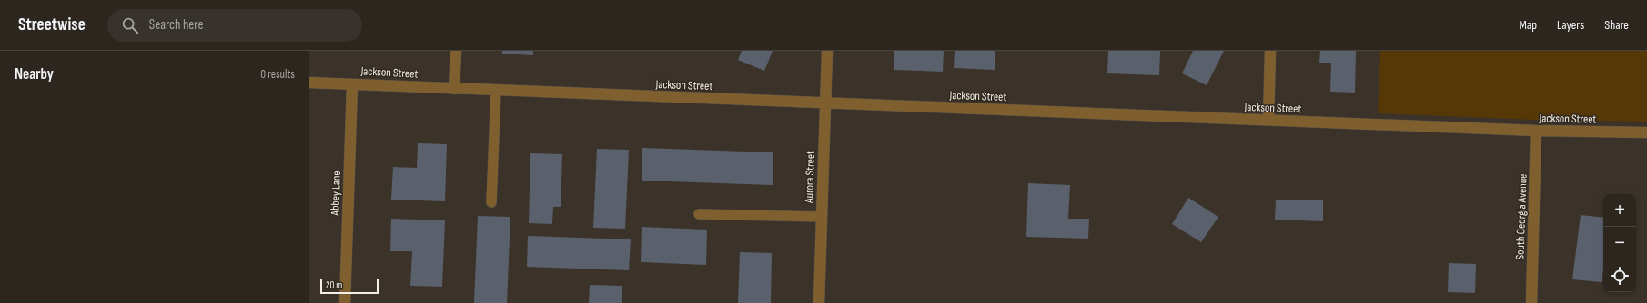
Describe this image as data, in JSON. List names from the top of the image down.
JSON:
{
  "streets": {
    "street": [
      "Jackson Street",
      "Aurora Street",
      "Abbey Lane",
      "South Georgia Avenue"
    ]
  },
  "crossings": [
    ["Jackson Street", "Aurora Street"],
    ["Jackson Street", "Abbey Lane"],
    ["Jackson Street", "South Georgia Avenue"]
  ],
  "scale_bar": "20 m",
  "page": {
    "header": "Streetwise",
    "search": "Search here",
    "nav": ["Map", "Layers", "Share"],
    "heading": ["Nearby", "0 results"],
    "map_buttons": ["+", "−"],
    "scale": "20 m"
  }
}
